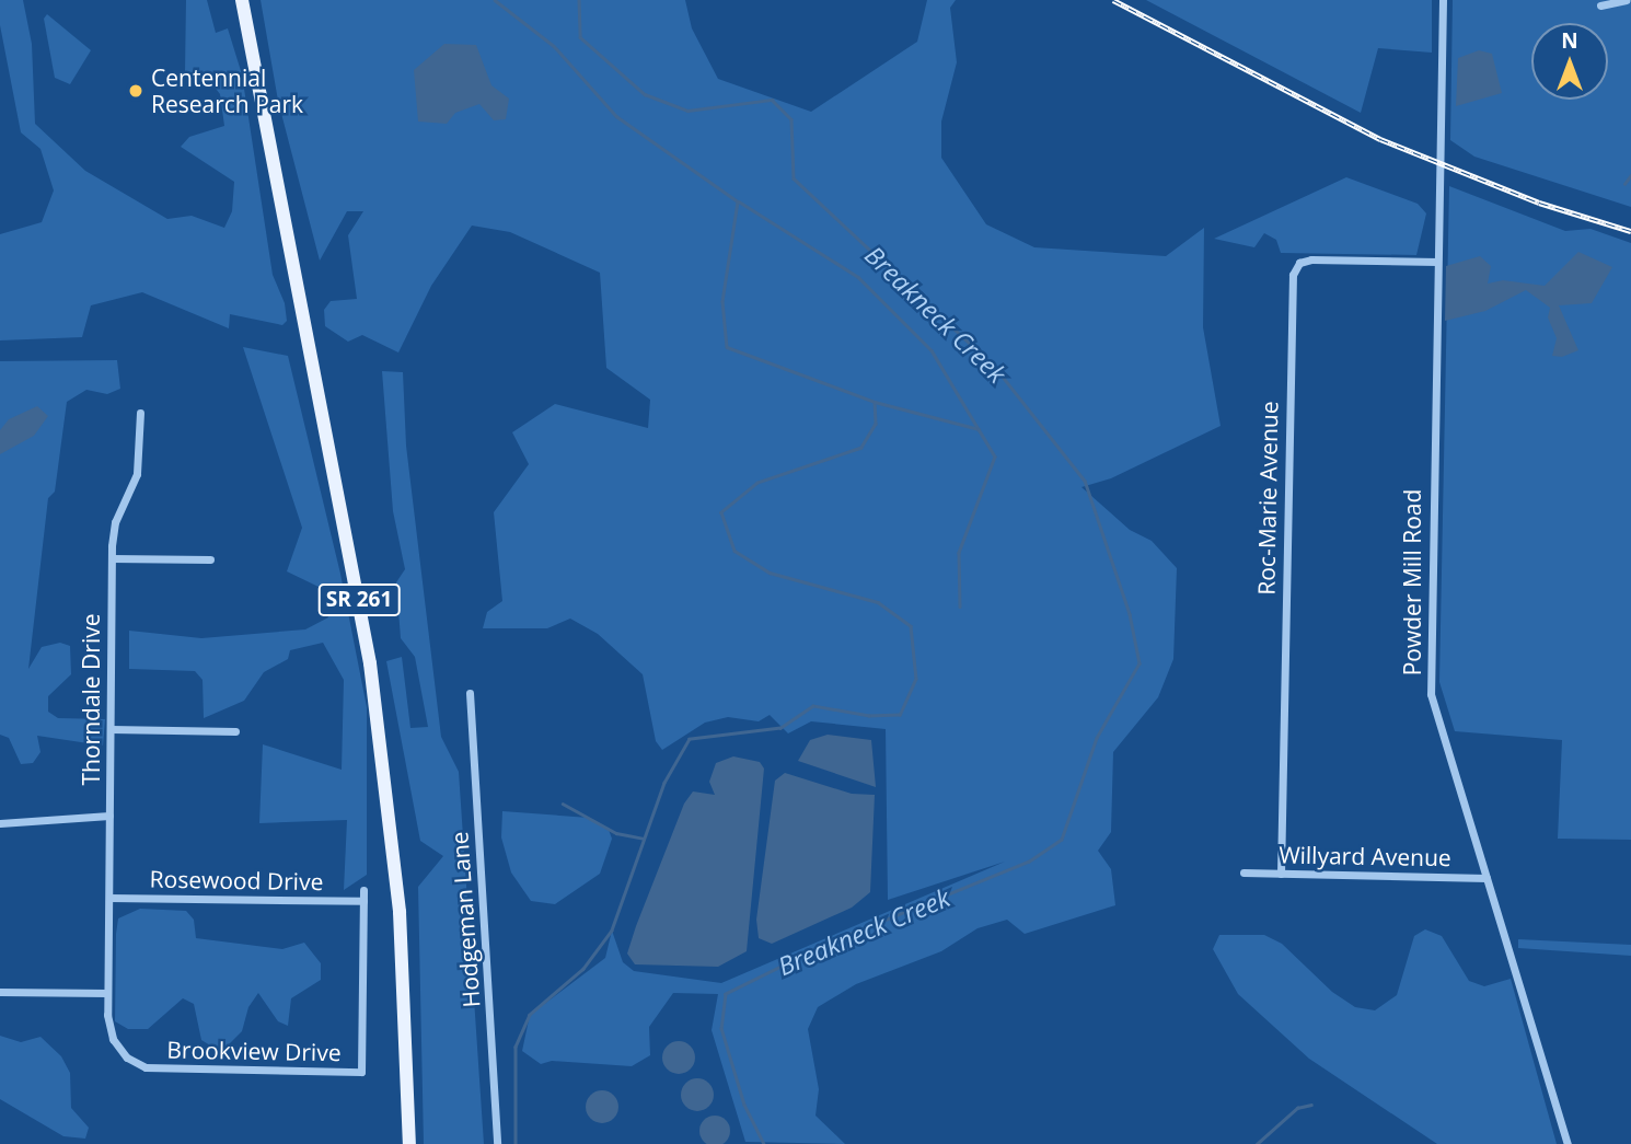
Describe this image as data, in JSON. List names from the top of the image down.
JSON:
{
  "streets": {
    "main road": ["SR 261"],
    "street": [
      "Roc-Marie Avenue",
      "Powder Mill Road",
      "Thorndale Drive",
      "Willyard Avenue",
      "Rosewood Drive",
      "Hodgeman Lane",
      "Brookview Drive"
    ]
  },
  "crossings": [
    ["Roc-Marie Avenue", "Powder Mill Road"],
    ["Roc-Marie Avenue", "Willyard Avenue"],
    ["Powder Mill Road", "Willyard Avenue"],
    ["Thorndale Drive", "Rosewood Drive"],
    ["Thorndale Drive", "Brookview Drive"],
    ["Rosewood Drive", "Brookview Drive"]
  ],
  "water": ["Breakneck Creek"],
  "places": ["Centennial Research Park"],
  "north": "top"
}
